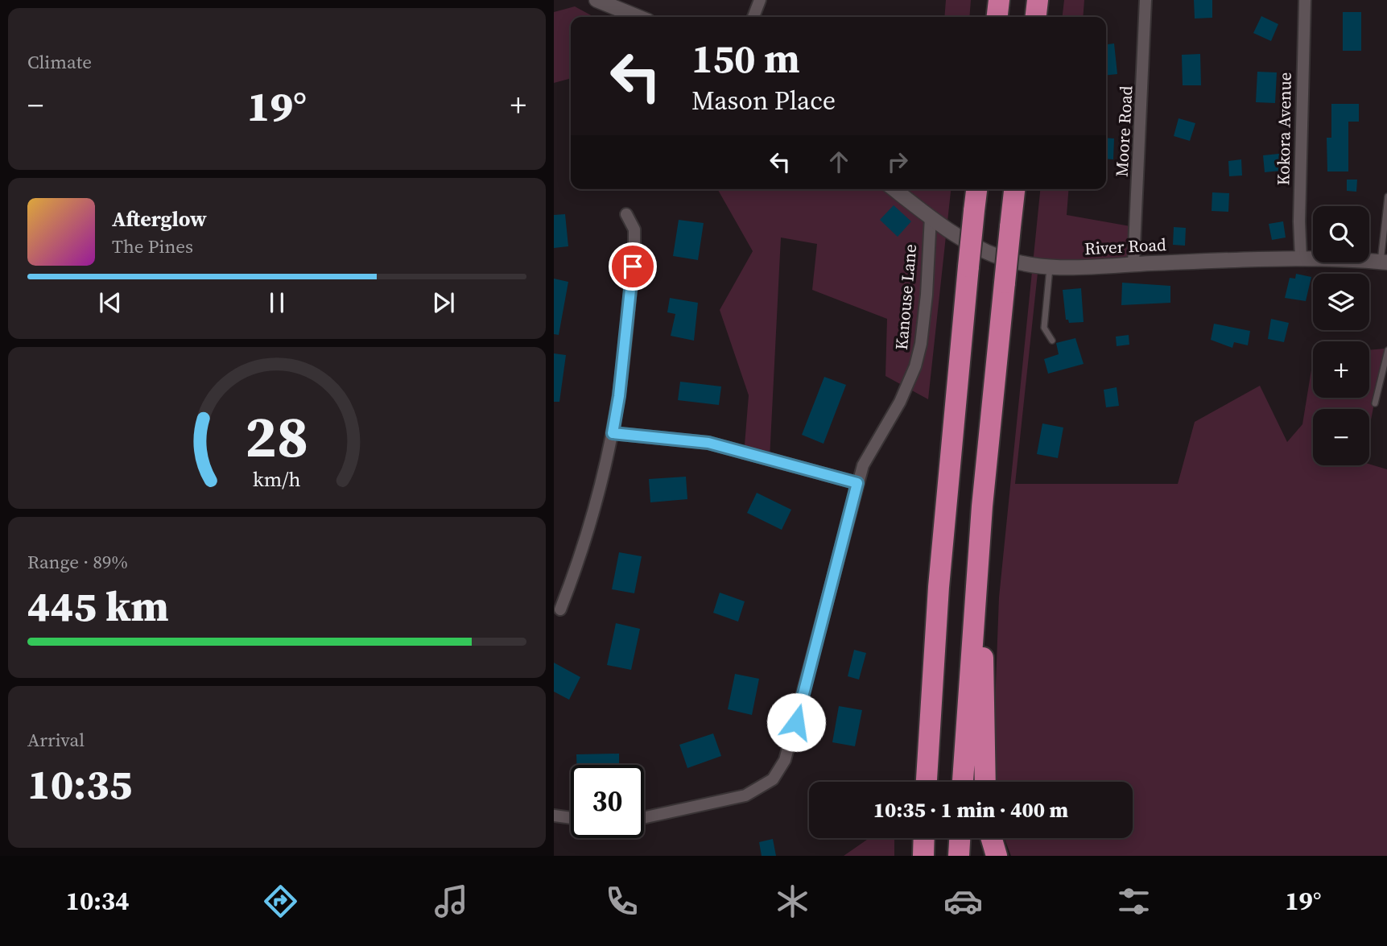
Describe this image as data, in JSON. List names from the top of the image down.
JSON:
{
  "streets": {
    "street": [
      "Kokora Avenue",
      "Moore Road",
      "River Road",
      "Kanouse Lane"
    ]
  },
  "crossings": [
    ["Kokora Avenue", "River Road"],
    ["Moore Road", "River Road"],
    ["River Road", "Kanouse Lane"]
  ],
  "page": {
    "tile": [
      "Climate",
      ["Range · 89%", "445 km"],
      ["Arrival", "10:35"]
    ],
    "turn": ["150 m", "Mason Place"],
    "heat": ["−", "19°", "+"],
    "song": ["Afterglow", "The Pines"],
    "map_buttons": ["+", "−"],
    "limit": "30",
    "trip": "10:35 · 1 min · 400 m",
    "tabs": ["10:34", "19°"],
    "gauge": ["28", "km/h"]
  }
}
